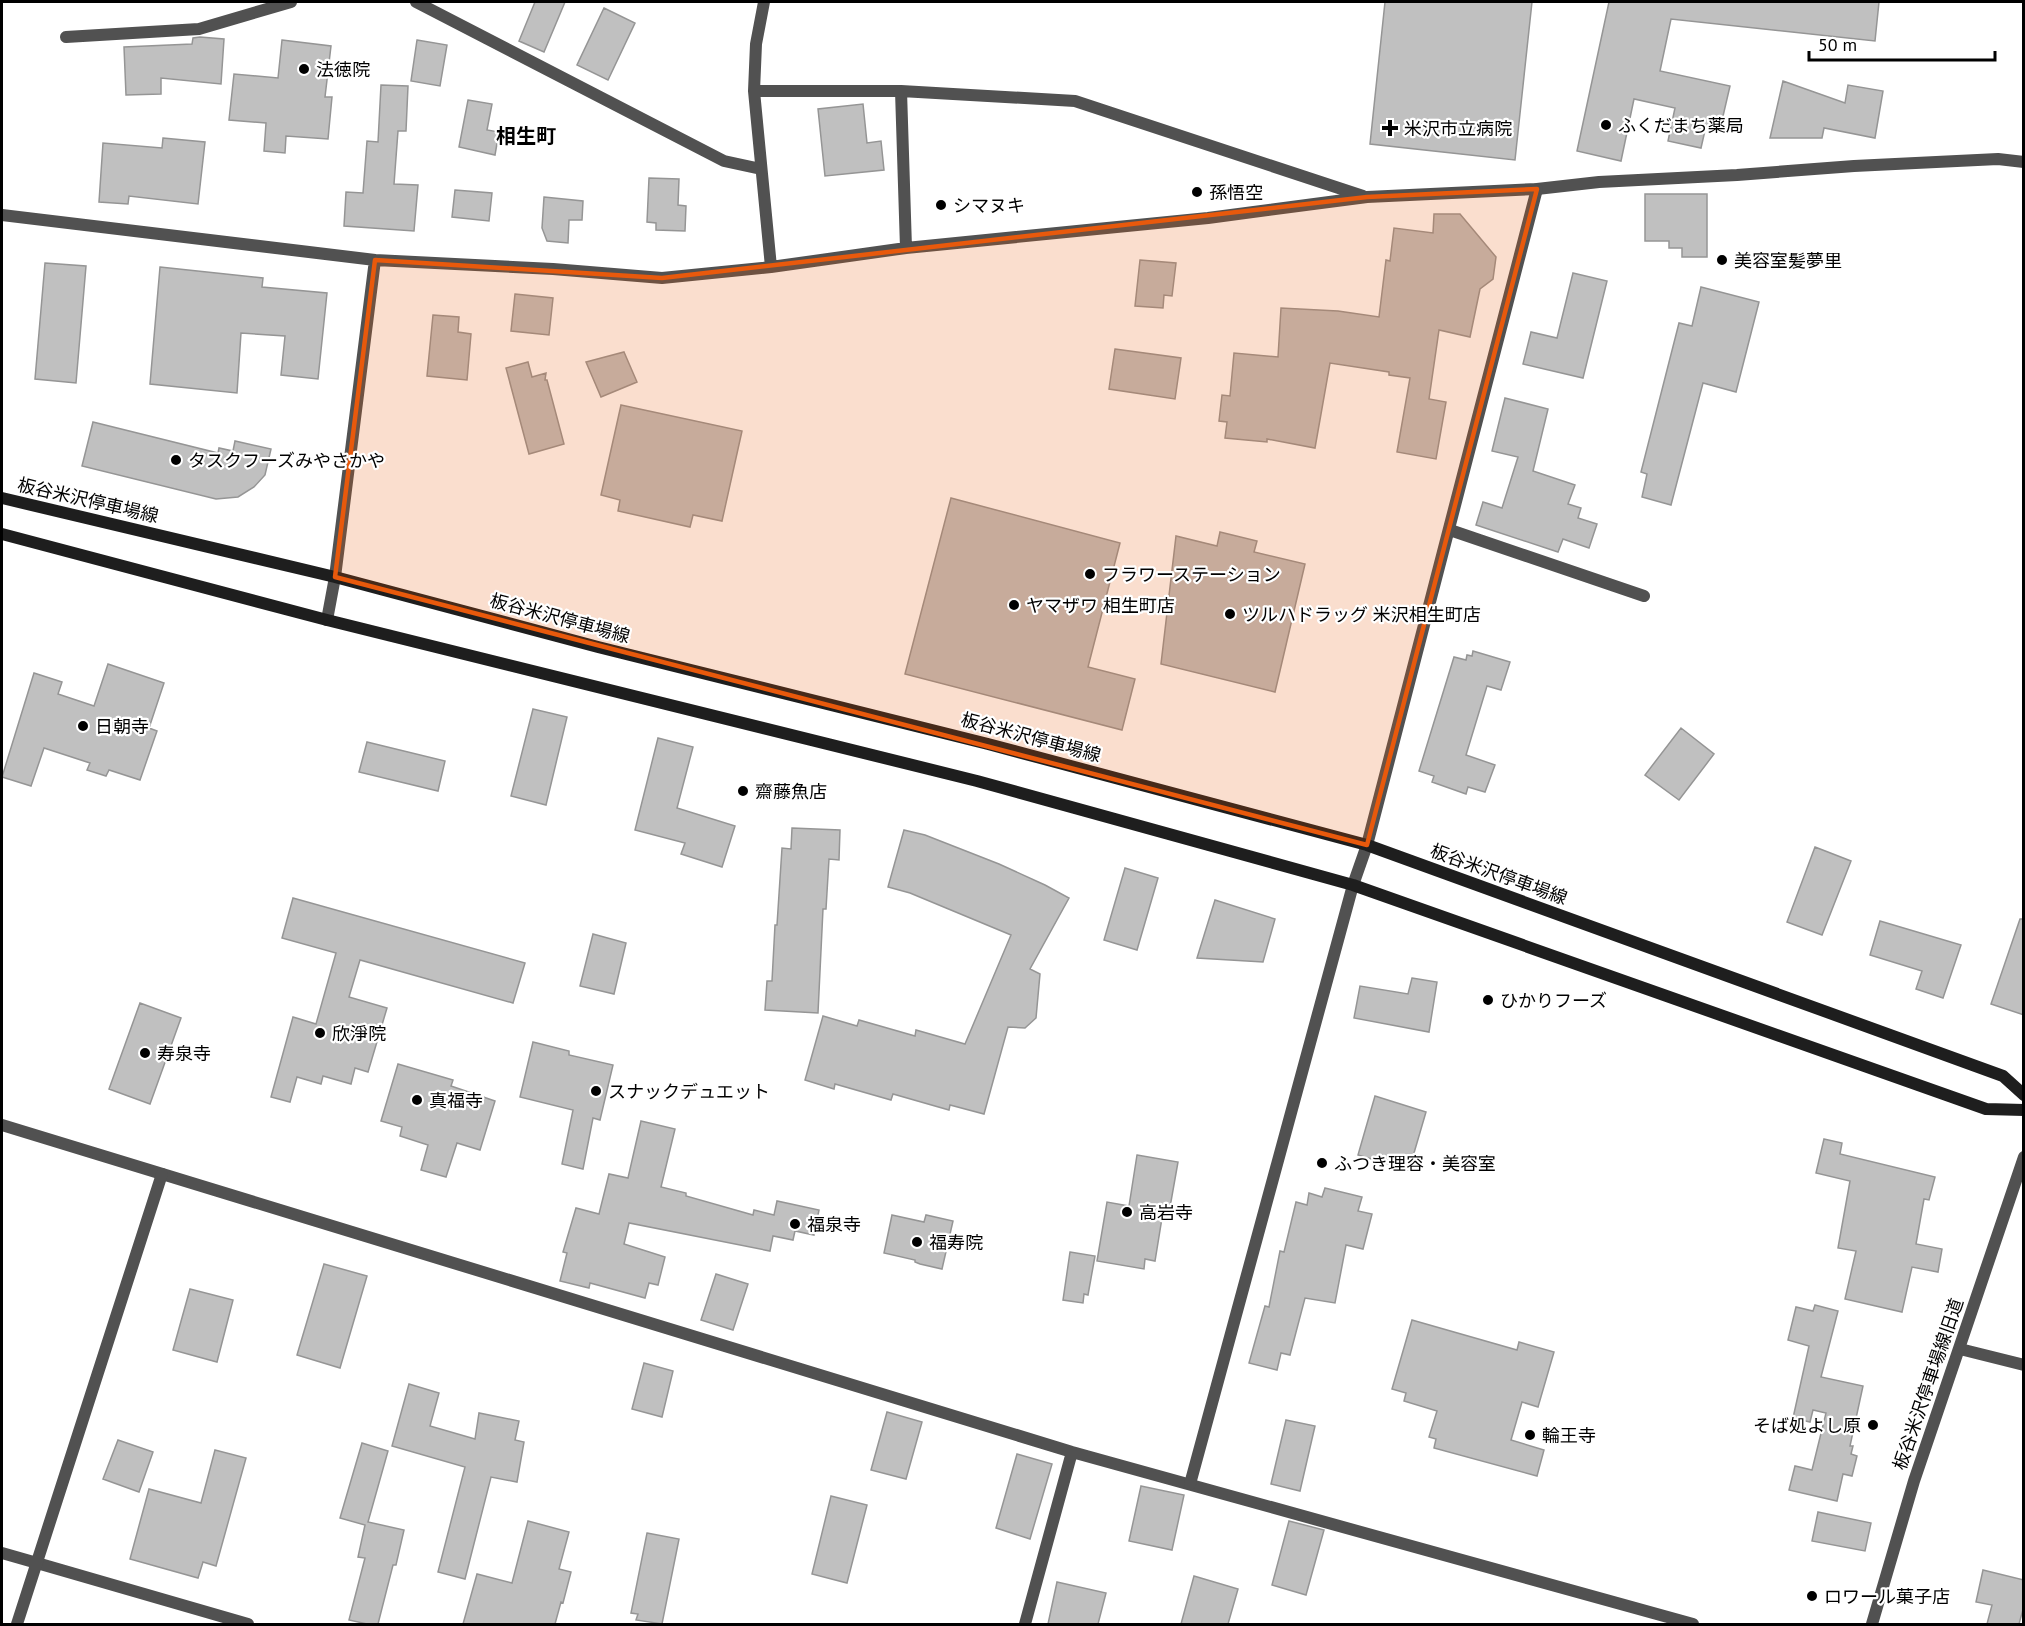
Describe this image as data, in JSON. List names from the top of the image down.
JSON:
{
  "streets": {
    "main road": ["板谷米沢停車場線"],
    "street": ["板谷米沢停車場線旧道"]
  },
  "districts": ["相生町"],
  "places": {
    "other": [
      "法徳院",
      "ふくだまち薬局",
      "孫悟空",
      "シマヌキ",
      "美容室髪夢里",
      "タスクフーズみやさかや",
      "フラワーステーション",
      "ヤマザワ 相生町店",
      "ツルハドラッグ 米沢相生町店",
      "日朝寺",
      "齋藤魚店",
      "ひかりフーズ",
      "欣淨院",
      "寿泉寺",
      "スナックデュエット",
      "真福寺",
      "ふつき理容・美容室",
      "高岩寺",
      "福泉寺",
      "福寿院",
      "そば処よし原",
      "輪王寺",
      "ロワール菓子店"
    ],
    "health": ["米沢市立病院"]
  },
  "scale_bar": "50 m"
}
